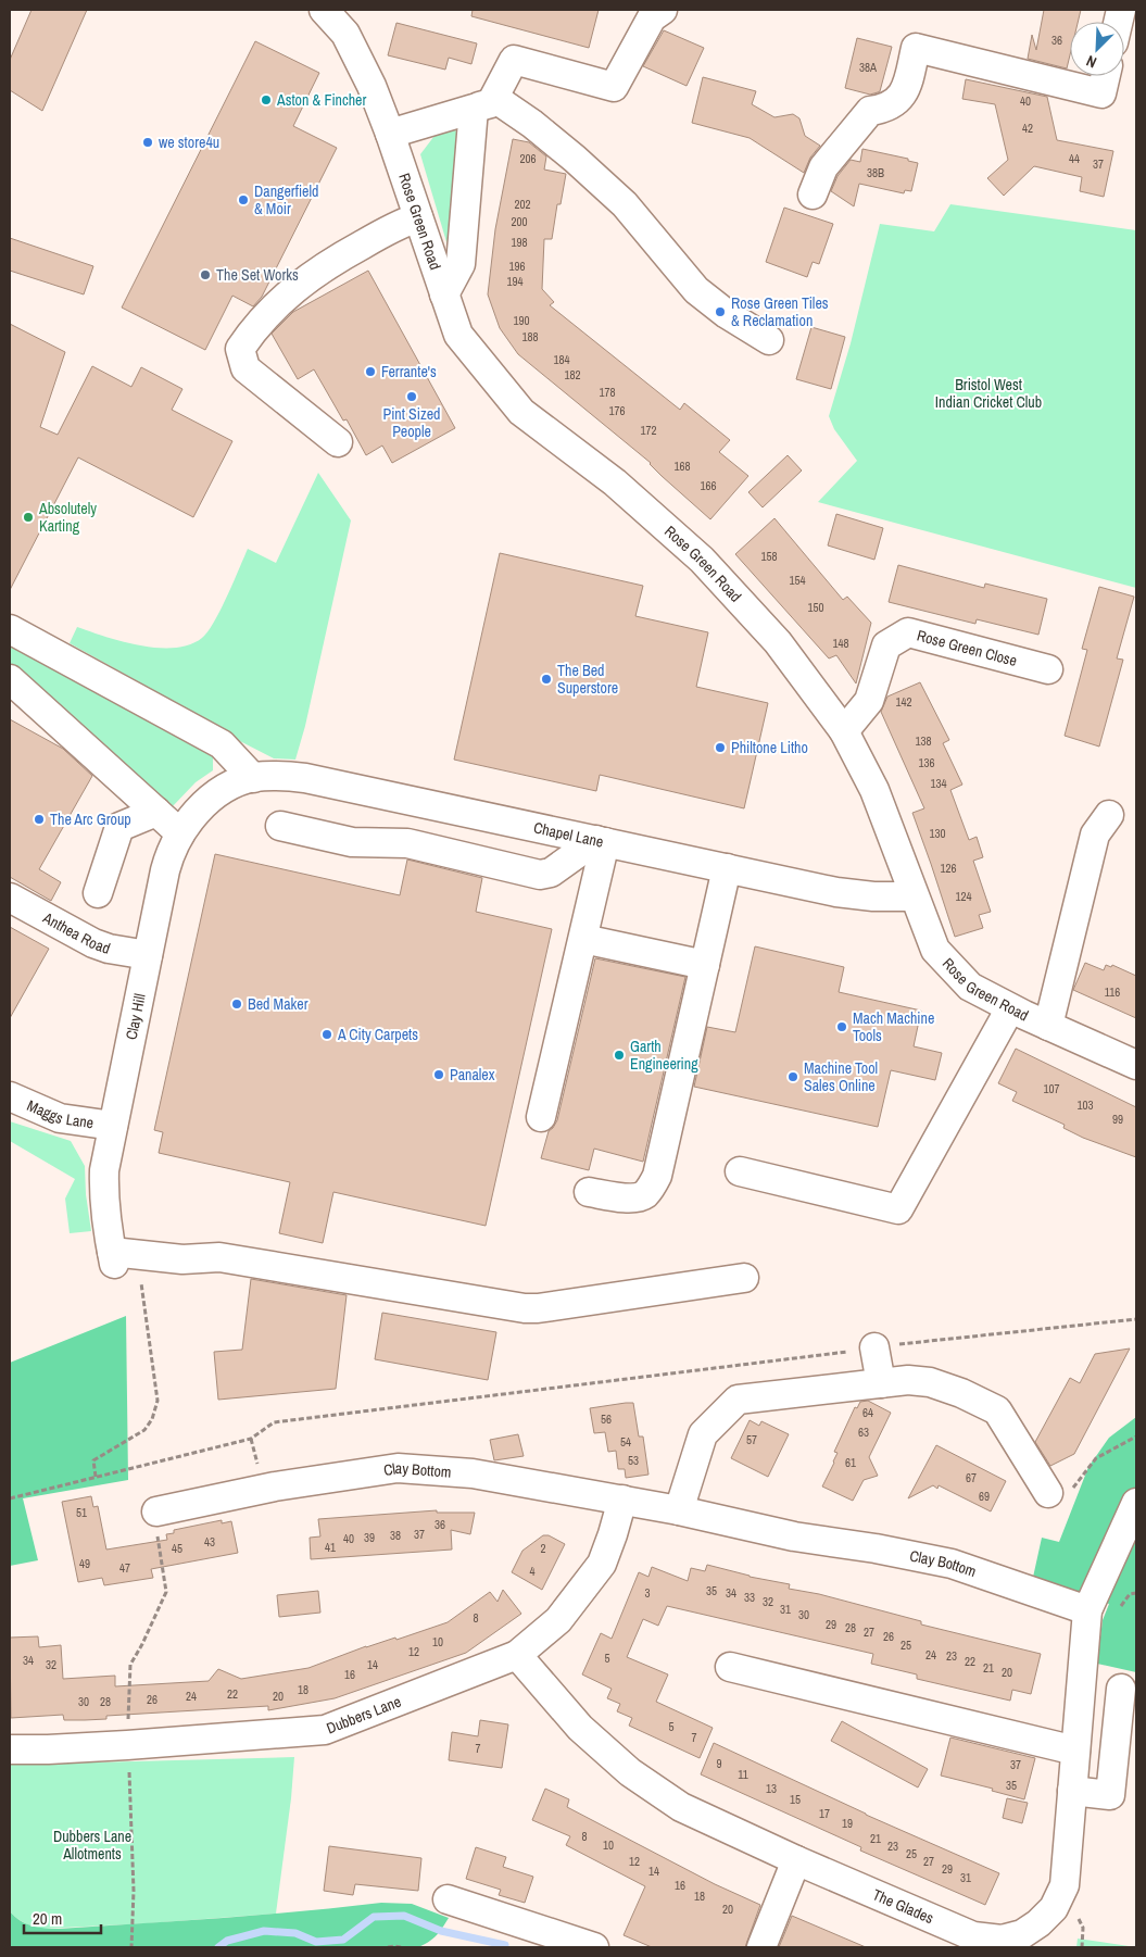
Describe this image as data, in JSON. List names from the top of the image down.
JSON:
{
  "streets": {
    "street": [
      "Rose Green Road",
      "Rose Green Close",
      "Chapel Lane",
      "Anthea Road",
      "Clay Hill",
      "Maggs Lane",
      "Clay Bottom",
      "Dubbers Lane",
      "The Glades"
    ]
  },
  "crossings": [
    ["Rose Green Road", "Rose Green Close"],
    ["Rose Green Road", "Chapel Lane"],
    ["Chapel Lane", "Clay Hill"],
    ["Anthea Road", "Clay Hill"],
    ["Clay Hill", "Maggs Lane"],
    ["Clay Bottom", "Dubbers Lane"],
    ["Clay Bottom", "The Glades"],
    ["Dubbers Lane", "The Glades"]
  ],
  "parks": ["Bristol West Indian Cricket Club", "Dubbers Lane Allotments"],
  "places": [
    "Aston & Fincher",
    "we store4u",
    "Dangerfield & Moir",
    "The Set Works",
    "Rose Green Tiles & Reclamation",
    "Ferrante's",
    "Pint Sized People",
    "Absolutely Karting",
    "The Bed Superstore",
    "Philtone Litho",
    "The Arc Group",
    "Bed Maker",
    "Mach Machine Tools",
    "A City Carpets",
    "Garth Engineering",
    "Panalex",
    "Machine Tool Sales Online"
  ],
  "house_numbers": [
    "36",
    "38A",
    "40",
    "42",
    "206",
    "44",
    "37",
    "38B",
    "202",
    "200",
    "198",
    "196",
    "194",
    "190",
    "188",
    "184",
    "182",
    "178",
    "176",
    "172",
    "168",
    "166",
    "158",
    "154",
    "150",
    "148",
    "142",
    "138",
    "136",
    "134",
    "130",
    "126",
    "124",
    "116",
    "107",
    "103",
    "99",
    "64",
    "56",
    "63",
    "57",
    "54",
    "53",
    "61",
    "67",
    "69",
    "51",
    "36",
    "37",
    "38",
    "39",
    "40",
    "43",
    "41",
    "45",
    "2",
    "49",
    "47",
    "4",
    "35",
    "3",
    "34",
    "33",
    "32",
    "31",
    "30",
    "8",
    "29",
    "28",
    "27",
    "26",
    "10",
    "25",
    "12",
    "24",
    "23",
    "5",
    "34",
    "22",
    "32",
    "14",
    "21",
    "20",
    "16",
    "18",
    "22",
    "24",
    "20",
    "26",
    "30",
    "28",
    "5",
    "7",
    "7",
    "9",
    "37",
    "11",
    "35",
    "13",
    "15",
    "17",
    "19",
    "8",
    "21",
    "10",
    "23",
    "25",
    "12",
    "27",
    "29",
    "14",
    "31",
    "16",
    "18",
    "20"
  ],
  "scale_bar": "20 m",
  "north": "bottom left"
}
